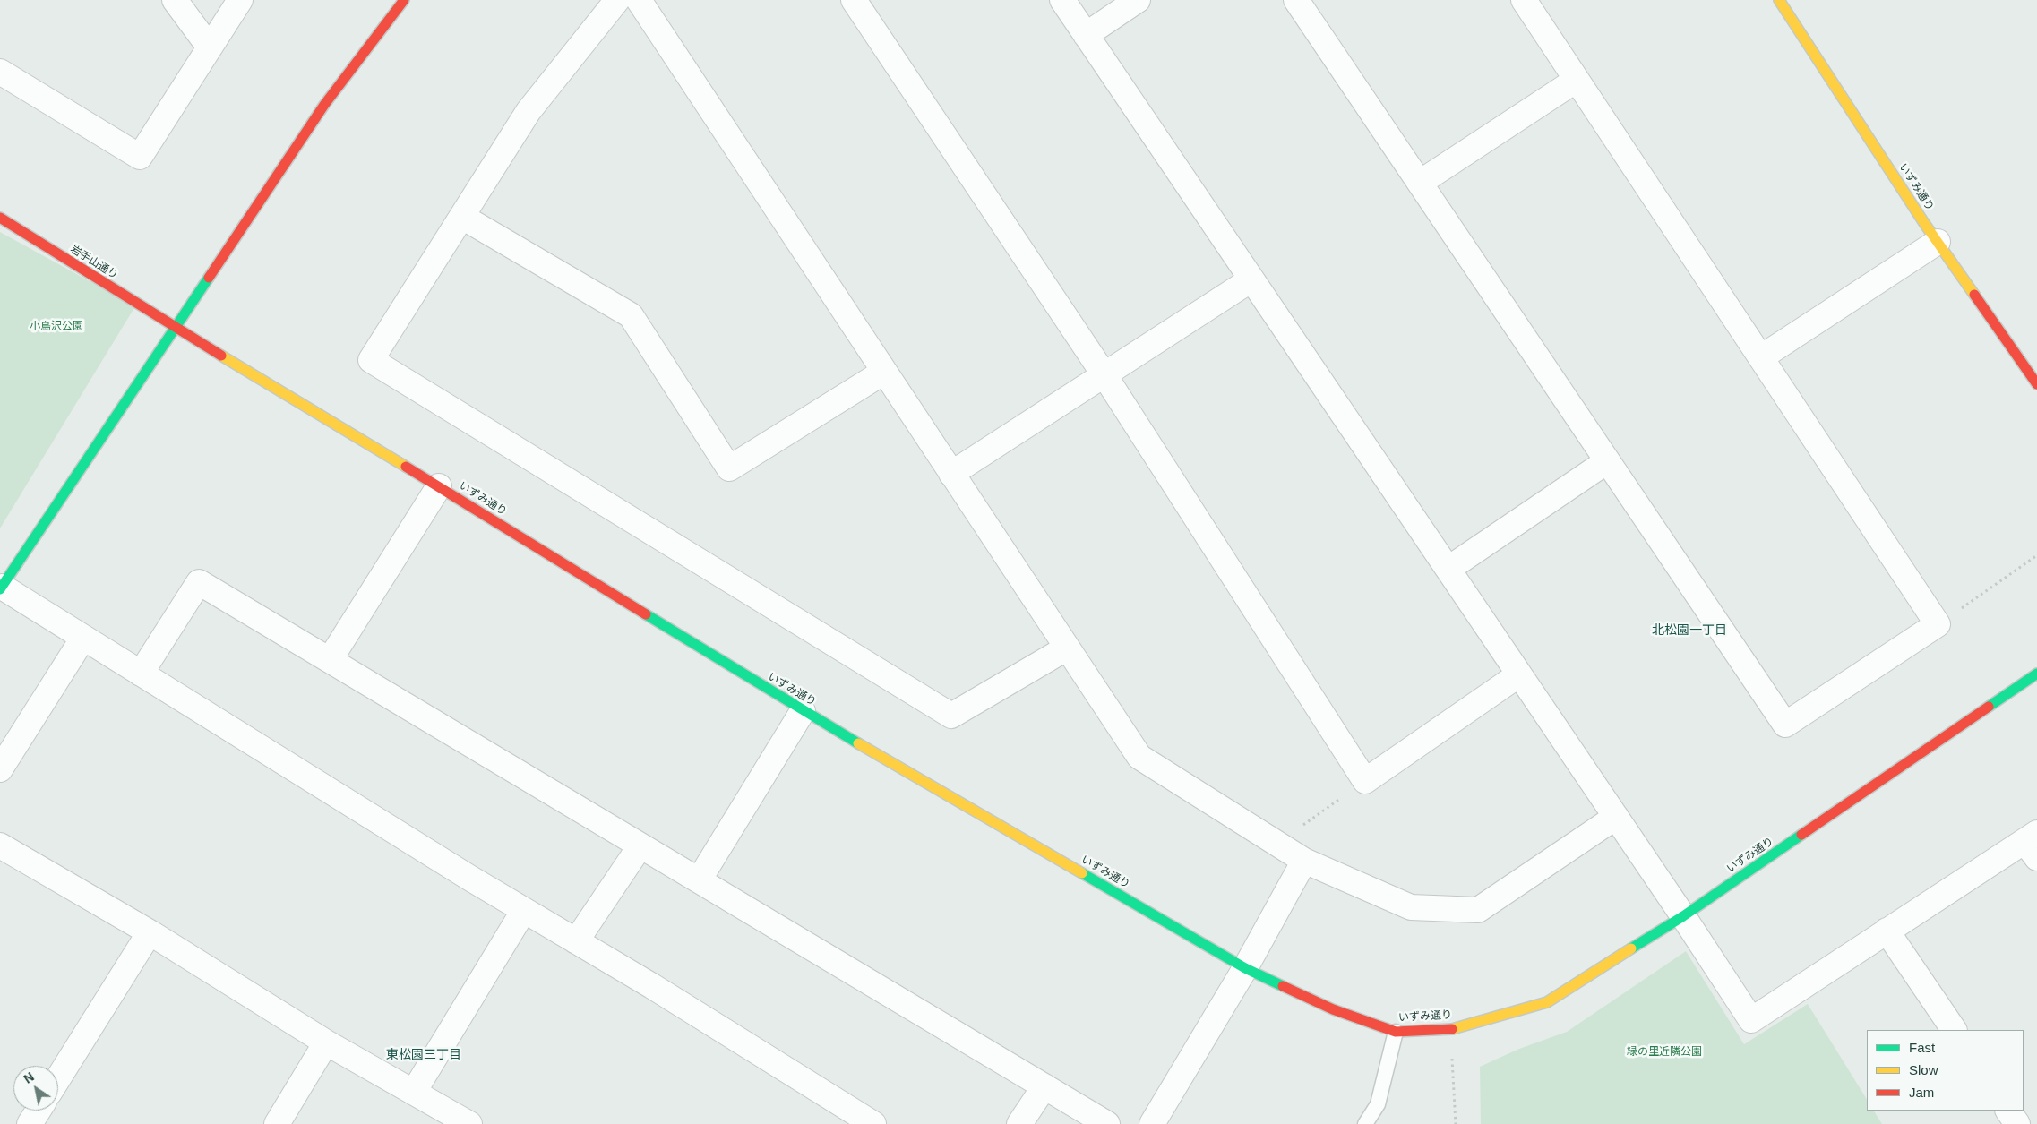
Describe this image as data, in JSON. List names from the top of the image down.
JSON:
{
  "streets": {
    "street": ["いずみ通り", "岩手山通り"]
  },
  "crossings": [
    ["いずみ通り", "岩手山通り"]
  ],
  "districts": ["北松園一丁目", "東松園三丁目"],
  "parks": ["小鳥沢公園", "緑の里近隣公園"],
  "legend": ["Fast", "Slow", "Jam"],
  "north": "top left"
}
